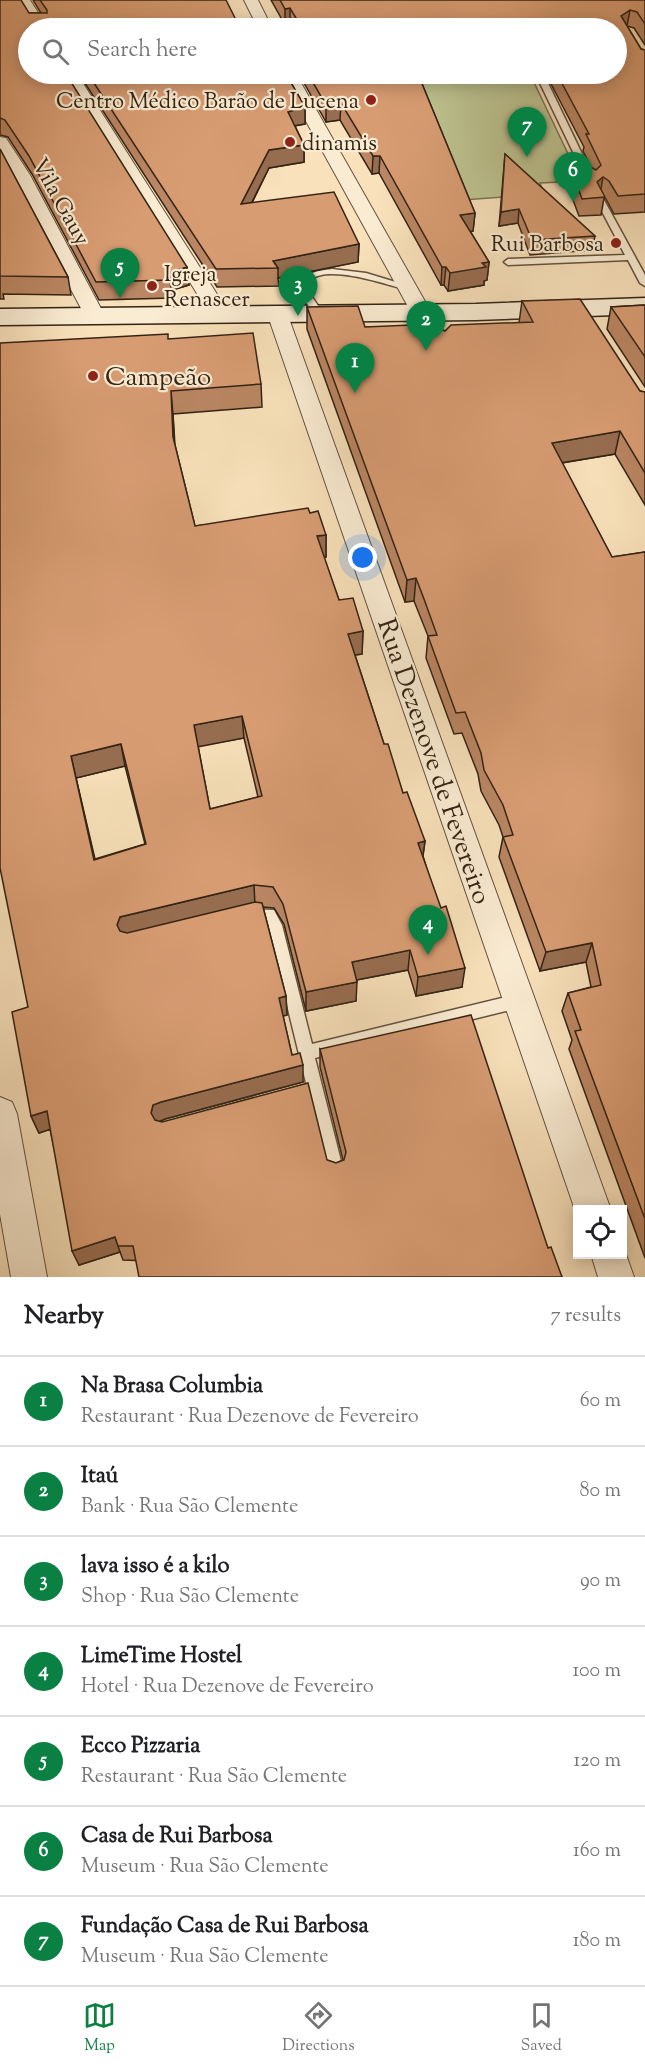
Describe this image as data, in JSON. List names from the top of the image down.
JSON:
{
  "streets": {
    "street": ["Vila Gauy", "Rua Dezenove de Fevereiro"]
  },
  "places": [
    "Centro Médico Barão de Lucena",
    "dinamis",
    "Rui Barbosa",
    "Igreja Renascer",
    "Campeão"
  ],
  "page": {
    "search": "Search here",
    "pins": [
      "7",
      "6",
      "5",
      "3",
      "2",
      "1",
      "4"
    ],
    "heading": ["Nearby", "7 results"],
    "list": [
      {
        "mark": "1",
        "name": "Na Brasa Columbia",
        "note": "Restaurant · Rua Dezenove de Fevereiro",
        "value": "60 m"
      },
      {
        "mark": "2",
        "name": "Itaú",
        "note": "Bank · Rua São Clemente",
        "value": "80 m"
      },
      {
        "mark": "3",
        "name": "lava isso é a kilo",
        "note": "Shop · Rua São Clemente",
        "value": "90 m"
      },
      {
        "mark": "4",
        "name": "LimeTime Hostel",
        "note": "Hotel · Rua Dezenove de Fevereiro",
        "value": "100 m"
      },
      {
        "mark": "5",
        "name": "Ecco Pizzaria",
        "note": "Restaurant · Rua São Clemente",
        "value": "120 m"
      },
      {
        "mark": "6",
        "name": "Casa de Rui Barbosa",
        "note": "Museum · Rua São Clemente",
        "value": "160 m"
      },
      {
        "mark": "7",
        "name": "Fundação Casa de Rui Barbosa",
        "note": "Museum · Rua São Clemente",
        "value": "180 m"
      }
    ],
    "nav": ["Map", "Directions", "Saved"]
  }
}
